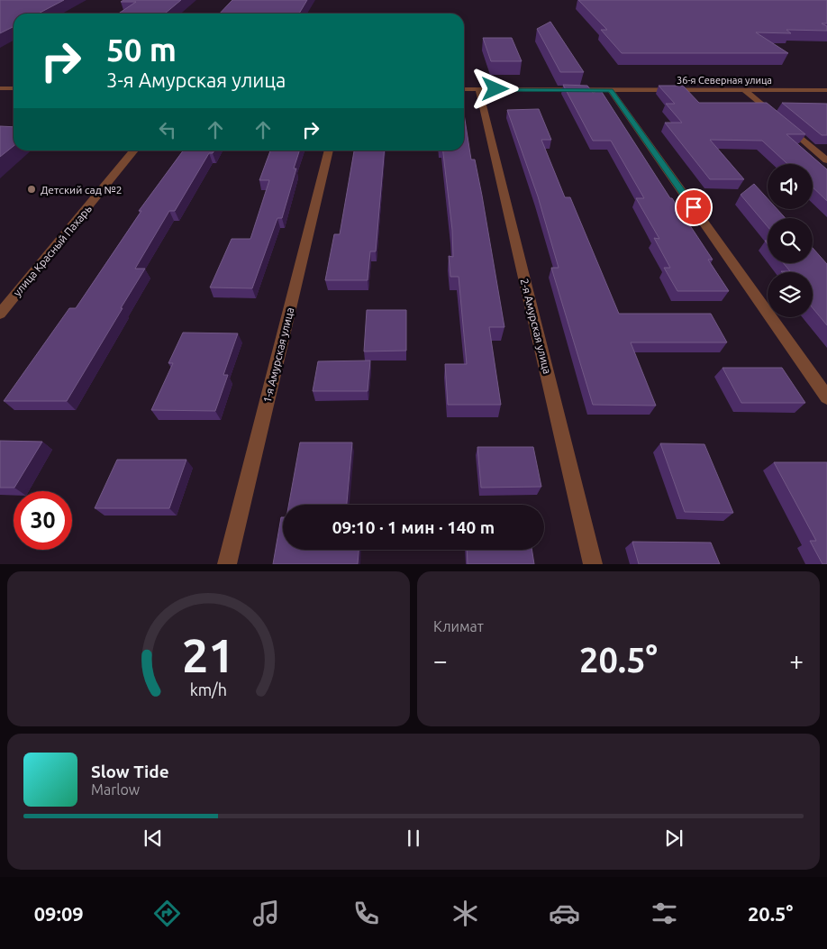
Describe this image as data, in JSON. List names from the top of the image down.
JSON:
{
  "streets": {
    "street": [
      "36-я Северная улица",
      "улица Красный Пахарь",
      "2-я Амурская улица",
      "1-я Амурская улица"
    ]
  },
  "crossings": [
    ["36-я Северная улица", "2-я Амурская улица"]
  ],
  "places": ["Детский сад №2"],
  "page": {
    "turn": ["50 m", "3-я Амурская улица"],
    "limit": "30",
    "trip": "09:10 · 1 мин · 140 m",
    "tile": "Климат",
    "heat": ["−", "20.5°", "+"],
    "song": ["Slow Tide", "Marlow"],
    "tabs": ["09:09", "20.5°"],
    "gauge": ["21", "km/h"]
  }
}
